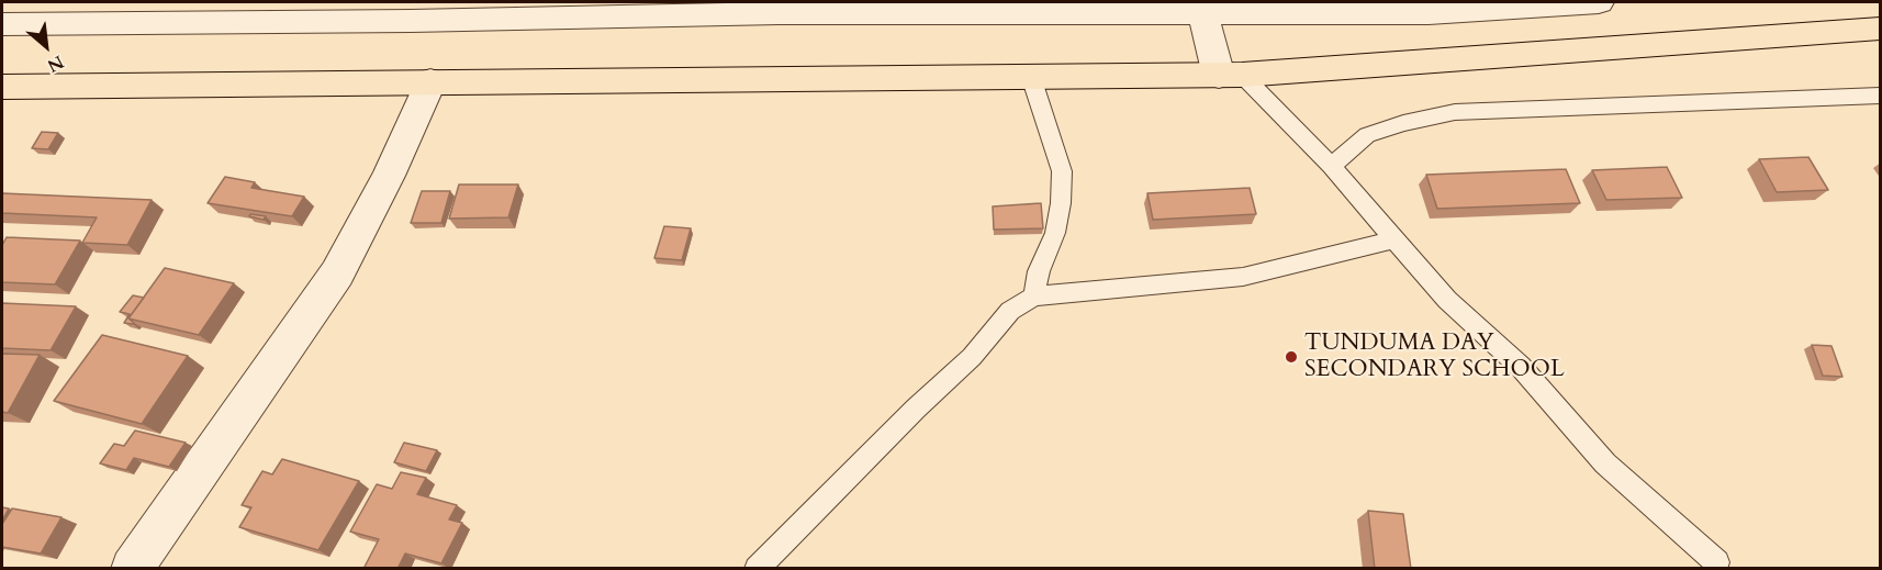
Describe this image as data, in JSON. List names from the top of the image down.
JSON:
{
  "places": ["TUNDUMA DAY SECONDARY SCHOOL"],
  "north": "bottom right"
}
